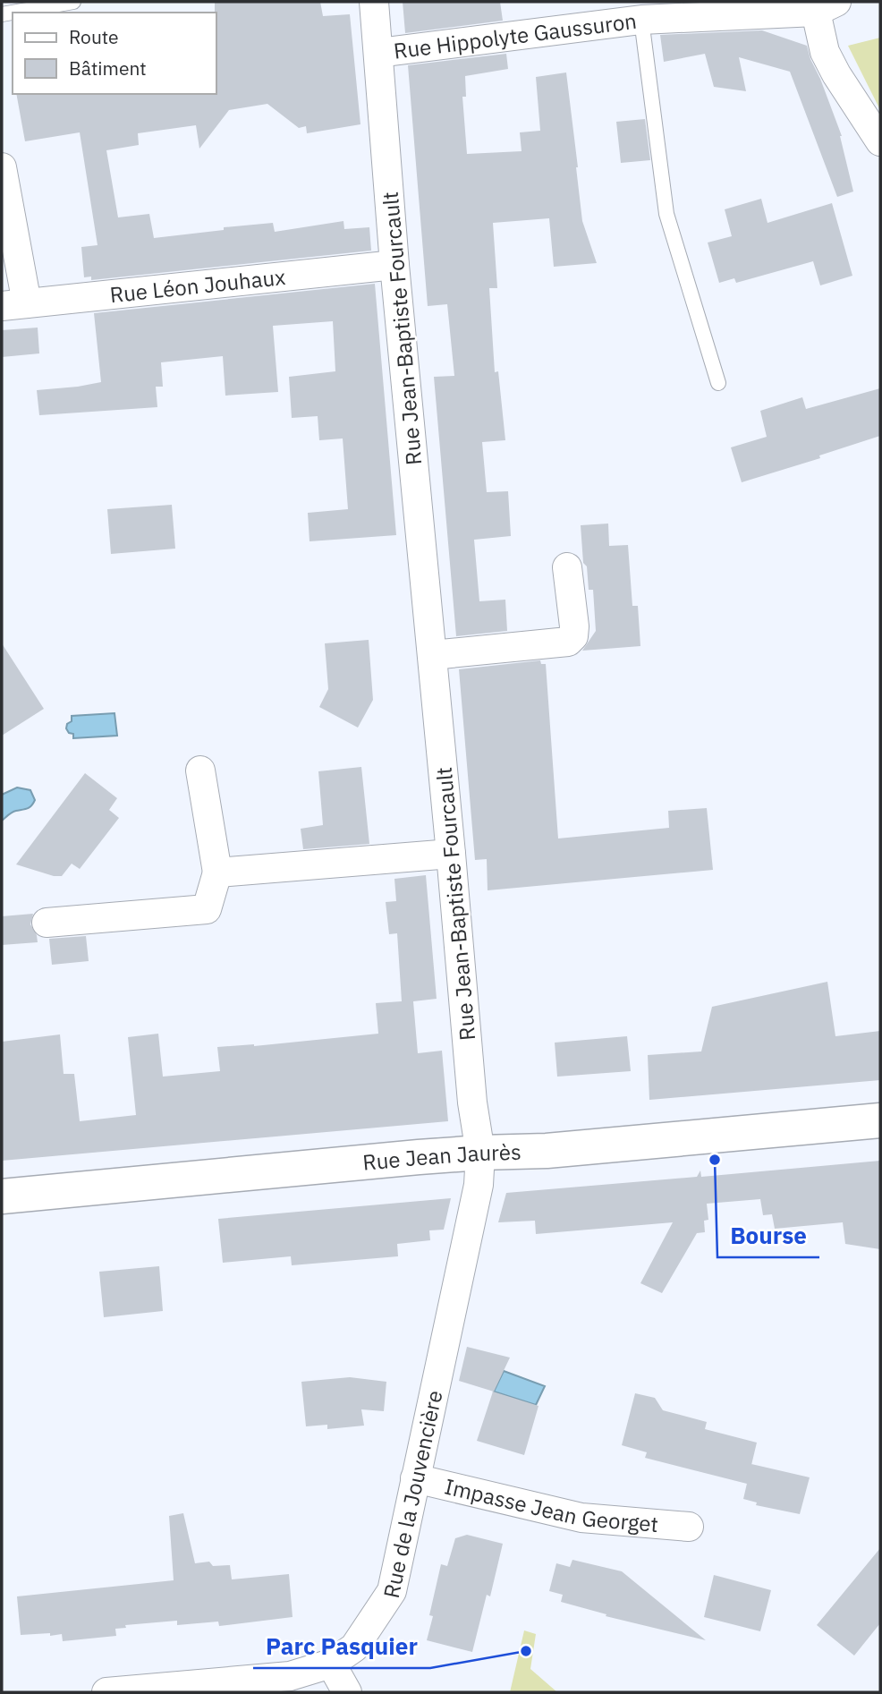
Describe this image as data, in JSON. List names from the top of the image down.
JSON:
{
  "streets": {
    "main road": ["Rue Jean Jaurès"],
    "street": [
      "Rue Hippolyte Gaussuron",
      "Rue Léon Jouhaux",
      "Rue Jean-Baptiste Fourcault",
      "Rue de la Jouvencière",
      "Impasse Jean Georget"
    ]
  },
  "crossings": [
    ["Rue Hippolyte Gaussuron", "Rue Jean-Baptiste Fourcault"],
    ["Rue Léon Jouhaux", "Rue Jean-Baptiste Fourcault"],
    ["Rue Jean-Baptiste Fourcault", "Rue Jean Jaurès"],
    ["Rue Jean-Baptiste Fourcault", "Rue de la Jouvencière"],
    ["Rue Jean Jaurès", "Rue de la Jouvencière"],
    ["Rue de la Jouvencière", "Impasse Jean Georget"]
  ],
  "places": ["Bourse", "Parc Pasquier"],
  "legend": ["Route", "Bâtiment"]
}
